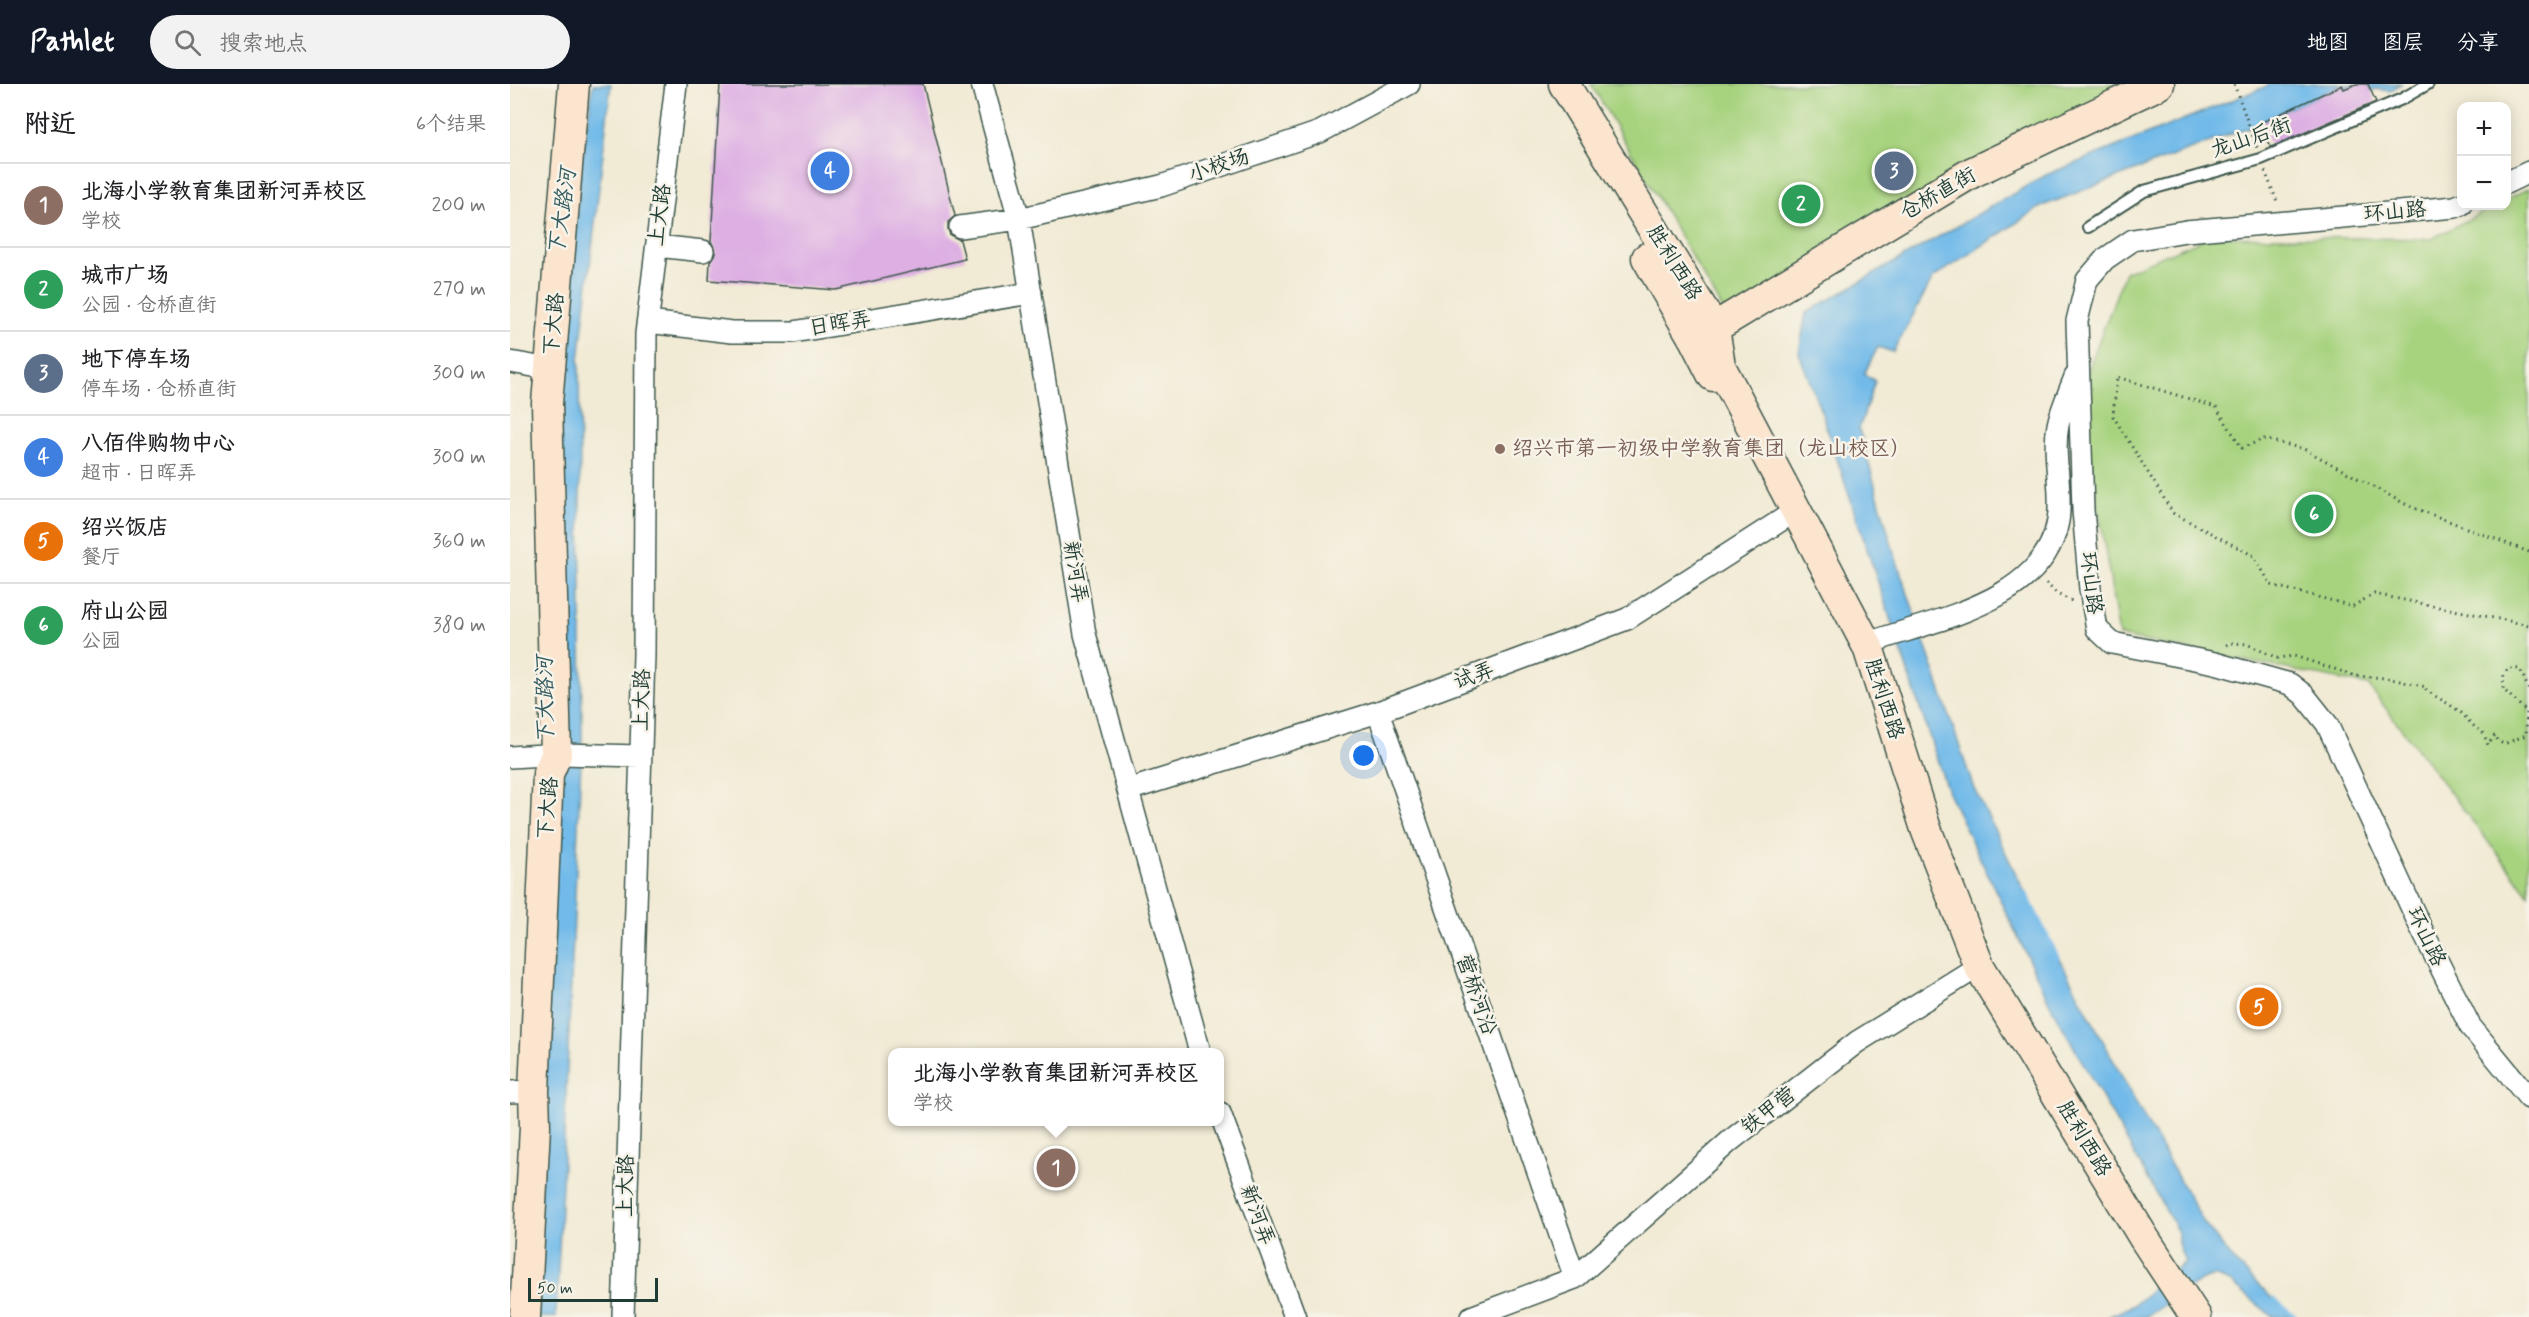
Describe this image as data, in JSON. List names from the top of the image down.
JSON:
{
  "streets": {
    "main road": ["仓桥直街", "胜利西路", "下大路"],
    "street": [
      "小校场",
      "环山路",
      "上大路",
      "日晖弄",
      "新河弄",
      "试弄",
      "营桥河沿",
      "铁甲营"
    ],
    "lane": ["龙山后街"]
  },
  "crossings": [
    ["小校场", "新河弄"],
    ["仓桥直街", "胜利西路"],
    ["上大路", "日晖弄"],
    ["胜利西路", "试弄"],
    ["胜利西路", "铁甲营"],
    ["日晖弄", "新河弄"],
    ["新河弄", "试弄"],
    ["试弄", "营桥河沿"],
    ["营桥河沿", "铁甲营"]
  ],
  "water": ["下大路河"],
  "places": ["绍兴市第一初级中学教育集团（龙山校区）"],
  "scale_bar": "50 m",
  "page": {
    "header": "Pathlet",
    "search": "搜索地点",
    "nav": ["地图", "图层", "分享"],
    "heading": ["附近", "6个结果"],
    "map_buttons": ["+", "−"],
    "pins": [
      "3",
      "4",
      "2",
      "6",
      "5",
      "1"
    ],
    "list": [
      {
        "mark": "1",
        "name": "北海小学教育集团新河弄校区",
        "note": "学校",
        "value": "200 m"
      },
      {
        "mark": "2",
        "name": "城市广场",
        "note": "公园 · 仓桥直街",
        "value": "270 m"
      },
      {
        "mark": "3",
        "name": "地下停车场",
        "note": "停车场 · 仓桥直街",
        "value": "300 m"
      },
      {
        "mark": "4",
        "name": "八佰伴购物中心",
        "note": "超市 · 日晖弄",
        "value": "300 m"
      },
      {
        "mark": "5",
        "name": "绍兴饭店",
        "note": "餐厅",
        "value": "360 m"
      },
      {
        "mark": "6",
        "name": "府山公园",
        "note": "公园",
        "value": "380 m"
      }
    ],
    "popup": ["北海小学教育集团新河弄校区", "学校"],
    "scale": "50 m"
  }
}
